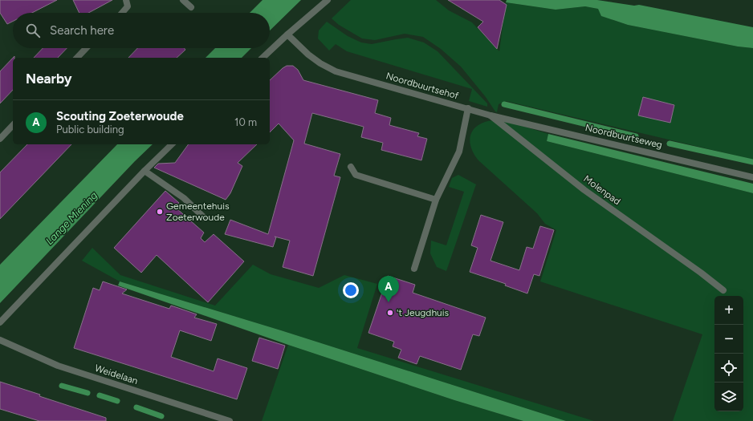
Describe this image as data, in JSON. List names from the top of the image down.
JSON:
{
  "streets": {
    "street": [
      "Noordbuurtsehof",
      "Noordbuurtseweg",
      "Molenpad",
      "Weidelaan"
    ]
  },
  "crossings": [
    ["Noordbuurtsehof", "Molenpad"],
    ["Noordbuurtseweg", "Molenpad"]
  ],
  "water": ["Lange Miening"],
  "places": ["Gemeentehuis Zoeterwoude", "'t Jeugdhuis"],
  "page": {
    "search": "Search here",
    "heading": "Nearby",
    "list": [
      {
        "mark": "A",
        "name": "Scouting Zoeterwoude",
        "note": "Public building",
        "value": "10 m"
      }
    ],
    "pins": "A",
    "map_buttons": ["+", "−"]
  }
}
